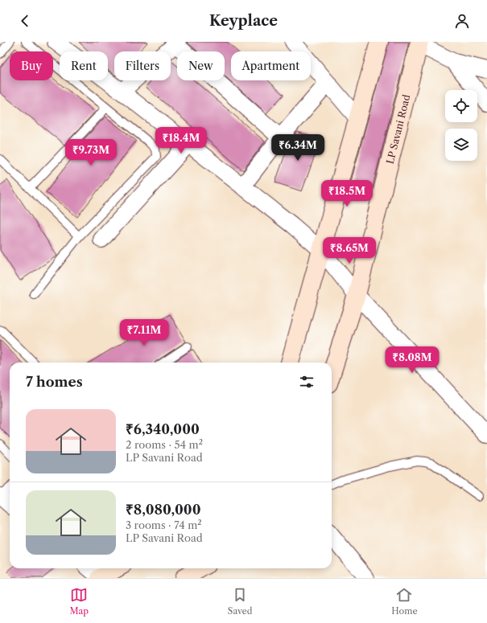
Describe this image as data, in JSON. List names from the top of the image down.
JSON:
{
  "streets": {
    "main road": ["LP Savani Road"]
  },
  "page": {
    "header": "Keyplace",
    "chip": [
      "Buy",
      "Rent",
      "Filters",
      "New",
      "Apartment"
    ],
    "price": [
      "₹18.4M",
      "₹6.34M",
      "₹9.73M",
      "₹18.5M",
      "₹8.65M",
      "₹7.11M",
      "₹8.08M"
    ],
    "heading": "7 homes",
    "list": [
      {
        "name": "₹6,340,000",
        "note": "2 rooms · 54 m² · LP Savani Road"
      },
      {
        "name": "₹8,080,000",
        "note": "3 rooms · 74 m² · LP Savani Road"
      }
    ],
    "tabs": ["Map", "Saved", "Home"]
  }
}
